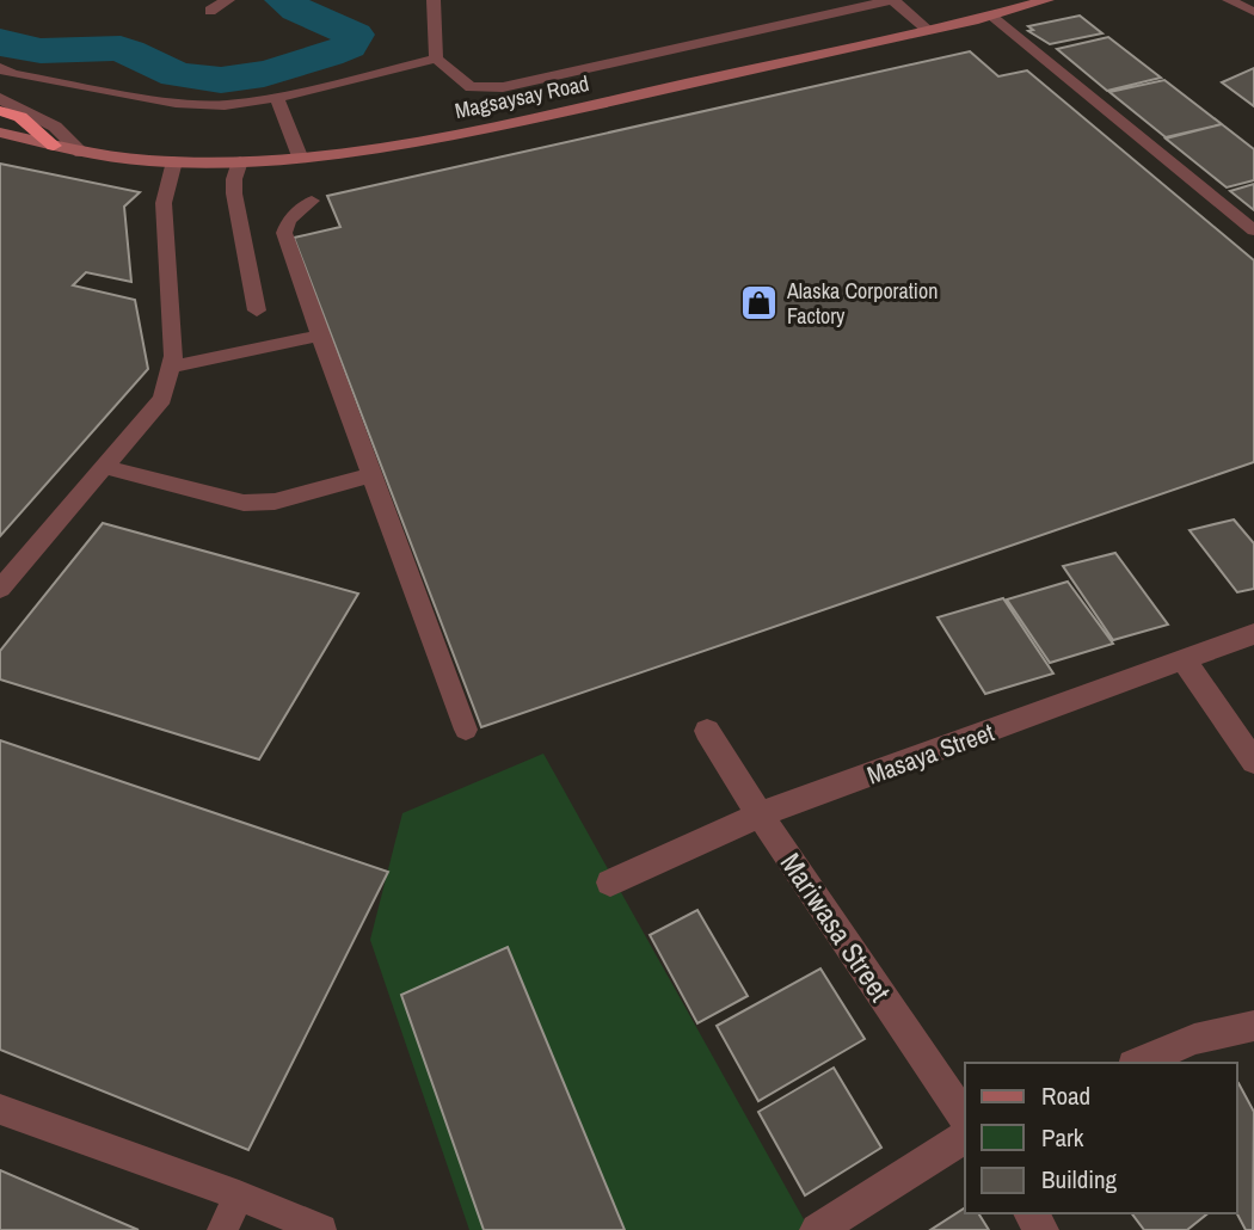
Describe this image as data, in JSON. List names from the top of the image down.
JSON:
{
  "streets": {
    "main road": ["Magsaysay Road"],
    "street": ["Masaya Street", "Mariwasa Street"]
  },
  "crossings": [
    ["Masaya Street", "Mariwasa Street"]
  ],
  "places": {
    "shop": ["Alaska Corporation Factory"]
  },
  "legend": ["Road", "Park", "Building"]
}
